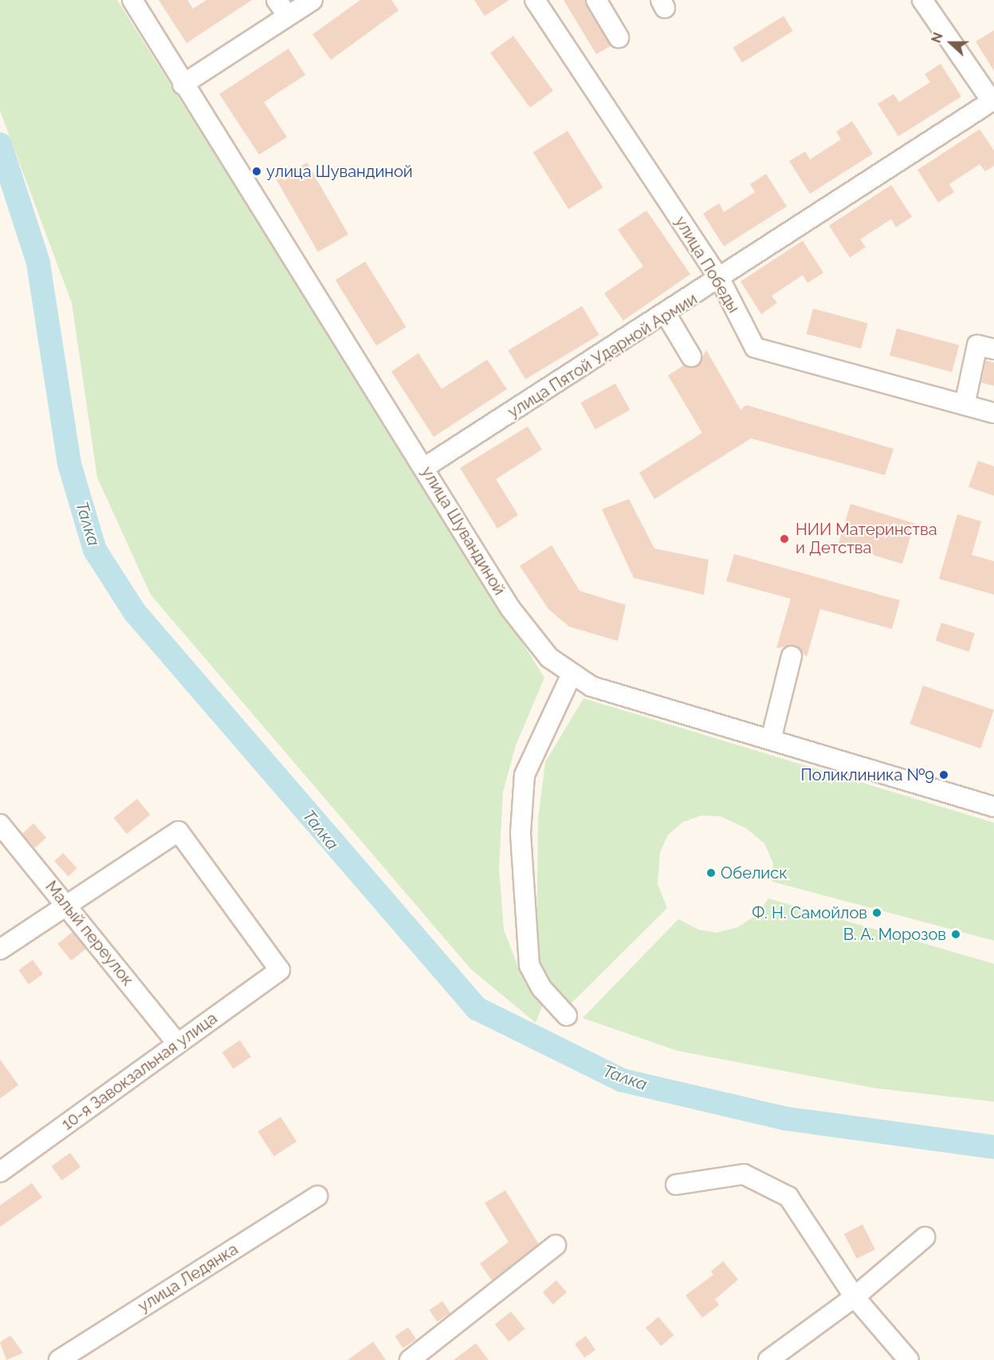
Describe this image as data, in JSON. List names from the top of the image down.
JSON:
{
  "streets": {
    "street": [
      "улица Победы",
      "улица Пятой Ударной Армии",
      "улица Шувандиной",
      "Малый переулок",
      "10-я Завокзальная улица",
      "улица Ледянка"
    ]
  },
  "crossings": [
    ["улица Победы", "улица Пятой Ударной Армии"],
    ["улица Пятой Ударной Армии", "улица Шувандиной"],
    ["Малый переулок", "10-я Завокзальная улица"]
  ],
  "water": ["Талка"],
  "places": [
    "улица Шувандиной",
    "НИИ Материнства и Детства",
    "Поликлиника №9",
    "Обелиск",
    "Ф. Н. Самойлов",
    "В. А. Морозов"
  ],
  "north": "left"
}
